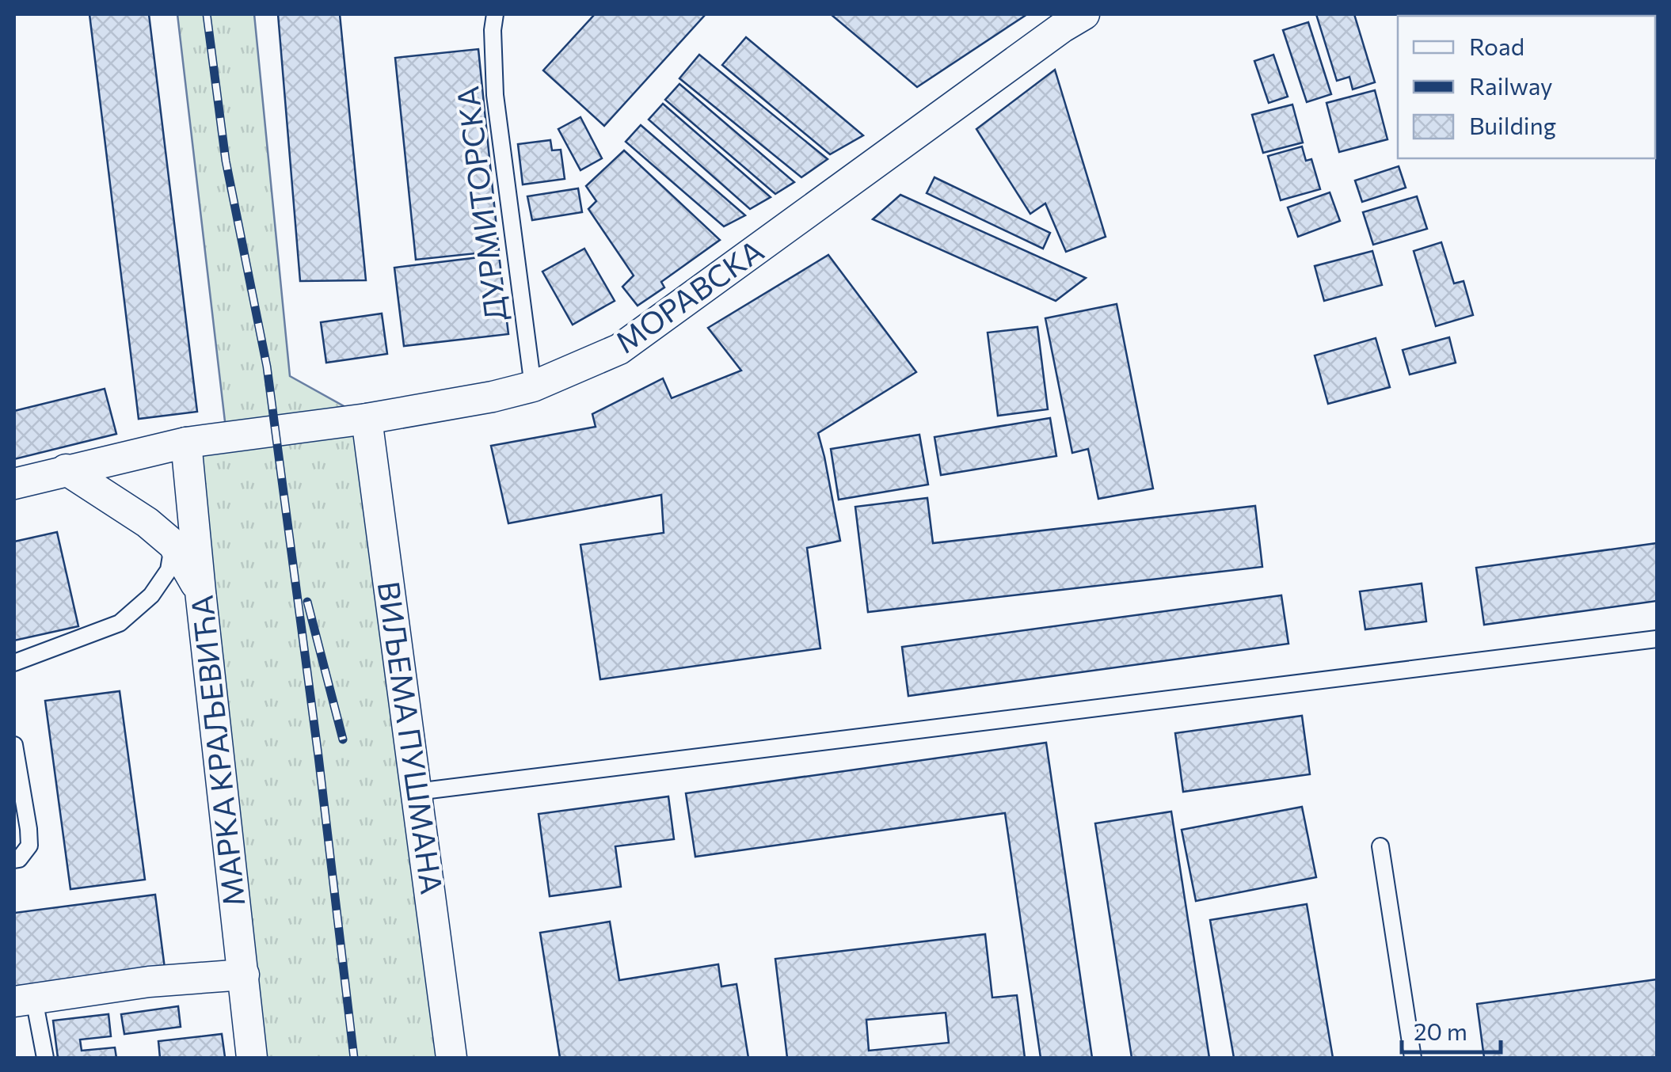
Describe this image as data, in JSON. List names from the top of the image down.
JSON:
{
  "streets": {
    "street": ["МОРАВСКА", "ВИЉЕМА ПУШМАНА", "МАРКА КРАЉЕВИЋА"],
    "lane": ["ДУРМИТОРСКА"]
  },
  "crossings": [
    ["ДУРМИТОРСКА", "МОРАВСКА"],
    ["МОРАВСКА", "ВИЉЕМА ПУШМАНА"],
    ["МОРАВСКА", "МАРКА КРАЉЕВИЋА"]
  ],
  "legend": ["Road", "Railway", "Building"],
  "scale_bar": "20 m"
}
